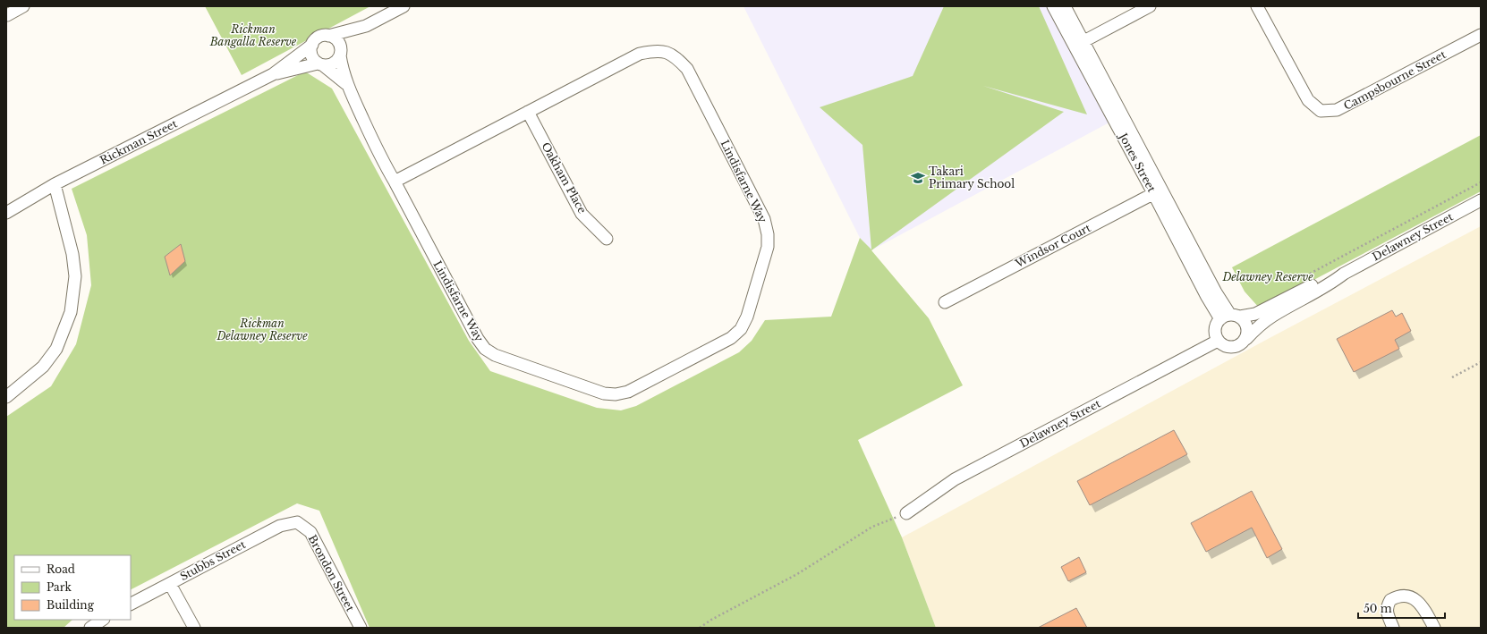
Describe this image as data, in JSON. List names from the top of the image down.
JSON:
{
  "streets": {
    "street": [
      "Campsbourne Street",
      "Rickman Street",
      "Jones Street",
      "Oakham Place",
      "Lindisfarne Way",
      "Delawney Street",
      "Windsor Court",
      "Stubbs Street",
      "Brondon Street"
    ]
  },
  "crossings": [
    ["Rickman Street", "Lindisfarne Way"],
    ["Jones Street", "Delawney Street"],
    ["Jones Street", "Windsor Court"],
    ["Oakham Place", "Lindisfarne Way"],
    ["Stubbs Street", "Brondon Street"]
  ],
  "parks": ["Rickman Bangalla Reserve", "Delawney Reserve", "Rickman Delawney Reserve"],
  "places": {
    "school or university": ["Takari Primary School"]
  },
  "legend": ["Road", "Park", "Building"],
  "scale_bar": "50 m"
}
